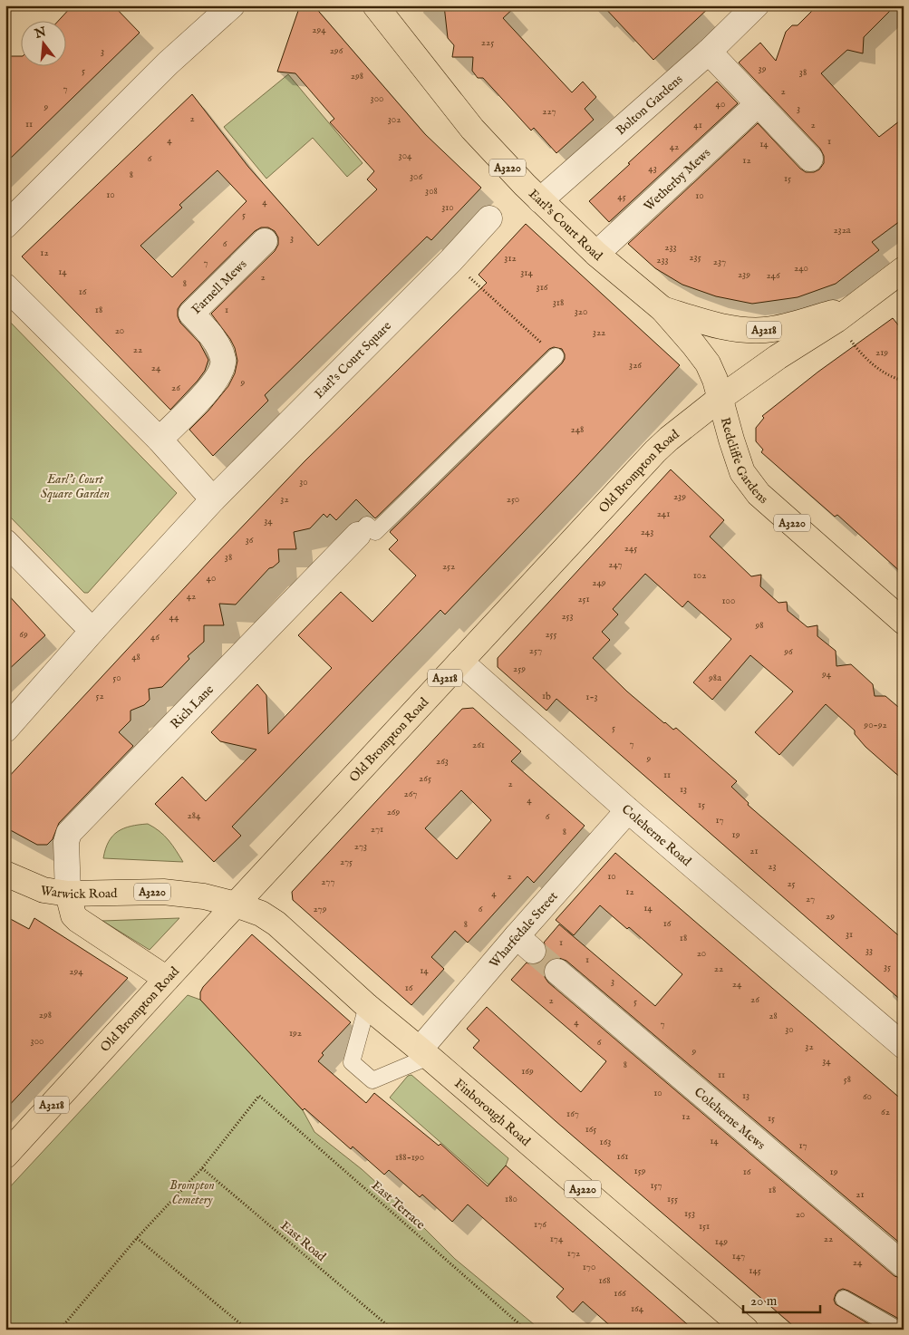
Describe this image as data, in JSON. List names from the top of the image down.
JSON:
{
  "streets": {
    "main road": [
      "A3220",
      "Earl's Court Road",
      "A3218",
      "Redcliffe Gardens",
      "Old Brompton Road",
      "Warwick Road",
      "Finborough Road"
    ],
    "street": [
      "Bolton Gardens",
      "Wetherby Mews",
      "Farnell Mews",
      "Earl's Court Square",
      "Rich Lane",
      "Coleherne Road",
      "Wharfedale Street",
      "Coleherne Mews"
    ],
    "path": ["East Terrace", "East Road"]
  },
  "crossings": [
    ["Bolton Gardens", "Earl's Court Road"],
    ["Wetherby Mews", "Earl's Court Road"],
    ["Earl's Court Road", "A3218"],
    ["Earl's Court Road", "Redcliffe Gardens"],
    ["Earl's Court Road", "Old Brompton Road"],
    ["A3218", "Old Brompton Road"],
    ["Redcliffe Gardens", "Old Brompton Road"],
    ["Old Brompton Road", "Coleherne Road"],
    ["Old Brompton Road", "Warwick Road"],
    ["Old Brompton Road", "Finborough Road"],
    ["Rich Lane", "Warwick Road"],
    ["Coleherne Road", "Wharfedale Street"],
    ["Warwick Road", "Finborough Road"],
    ["Wharfedale Street", "Finborough Road"],
    ["East Terrace", "East Road"]
  ],
  "parks": ["Earl's Court Square Garden", "Brompton Cemetery"],
  "house_numbers": [
    "294",
    "225",
    "296",
    "3",
    "39",
    "5",
    "38",
    "298",
    "7",
    "2",
    "300",
    "40",
    "9",
    "3",
    "227",
    "2",
    "302",
    "11",
    "41",
    "2",
    "4",
    "1",
    "14",
    "42",
    "304",
    "6",
    "12",
    "43",
    "8",
    "306",
    "15",
    "308",
    "10",
    "10",
    "45",
    "4",
    "310",
    "5",
    "232a",
    "3",
    "6",
    "233",
    "12",
    "235",
    "312",
    "233",
    "237",
    "7",
    "240",
    "14",
    "314",
    "239",
    "246",
    "2",
    "8",
    "316",
    "16",
    "318",
    "18",
    "1",
    "320",
    "20",
    "322",
    "22",
    "219",
    "326",
    "24",
    "9",
    "26",
    "248",
    "30",
    "239",
    "32",
    "250",
    "241",
    "34",
    "243",
    "36",
    "245",
    "38",
    "247",
    "252",
    "102",
    "40",
    "249",
    "42",
    "251",
    "100",
    "253",
    "44",
    "98",
    "69",
    "255",
    "46",
    "257",
    "96",
    "48",
    "259",
    "94",
    "50",
    "98a",
    "52",
    "1b",
    "1-3",
    "90-92",
    "5",
    "7",
    "261",
    "9",
    "263",
    "11",
    "265",
    "2",
    "13",
    "267",
    "4",
    "15",
    "269",
    "284",
    "6",
    "17",
    "271",
    "8",
    "19",
    "273",
    "21",
    "275",
    "23",
    "2",
    "10",
    "277",
    "25",
    "12",
    "4",
    "27",
    "14",
    "279",
    "6",
    "29",
    "16",
    "8",
    "31",
    "18",
    "1",
    "33",
    "20",
    "1",
    "35",
    "22",
    "14",
    "294",
    "3",
    "24",
    "16",
    "26",
    "2",
    "5",
    "298",
    "28",
    "4",
    "7",
    "30",
    "192",
    "300",
    "6",
    "32",
    "9",
    "34",
    "8",
    "169",
    "11",
    "58",
    "10",
    "13",
    "60",
    "62",
    "167",
    "12",
    "15",
    "165",
    "14",
    "163",
    "17",
    "161",
    "188-190",
    "159",
    "16",
    "19",
    "157",
    "18",
    "21",
    "180",
    "155",
    "153",
    "20",
    "176",
    "151",
    "174",
    "22",
    "149",
    "172",
    "147",
    "24",
    "170",
    "145",
    "168",
    "166",
    "164"
  ],
  "scale_bar": "20 m",
  "north": "top"
}
